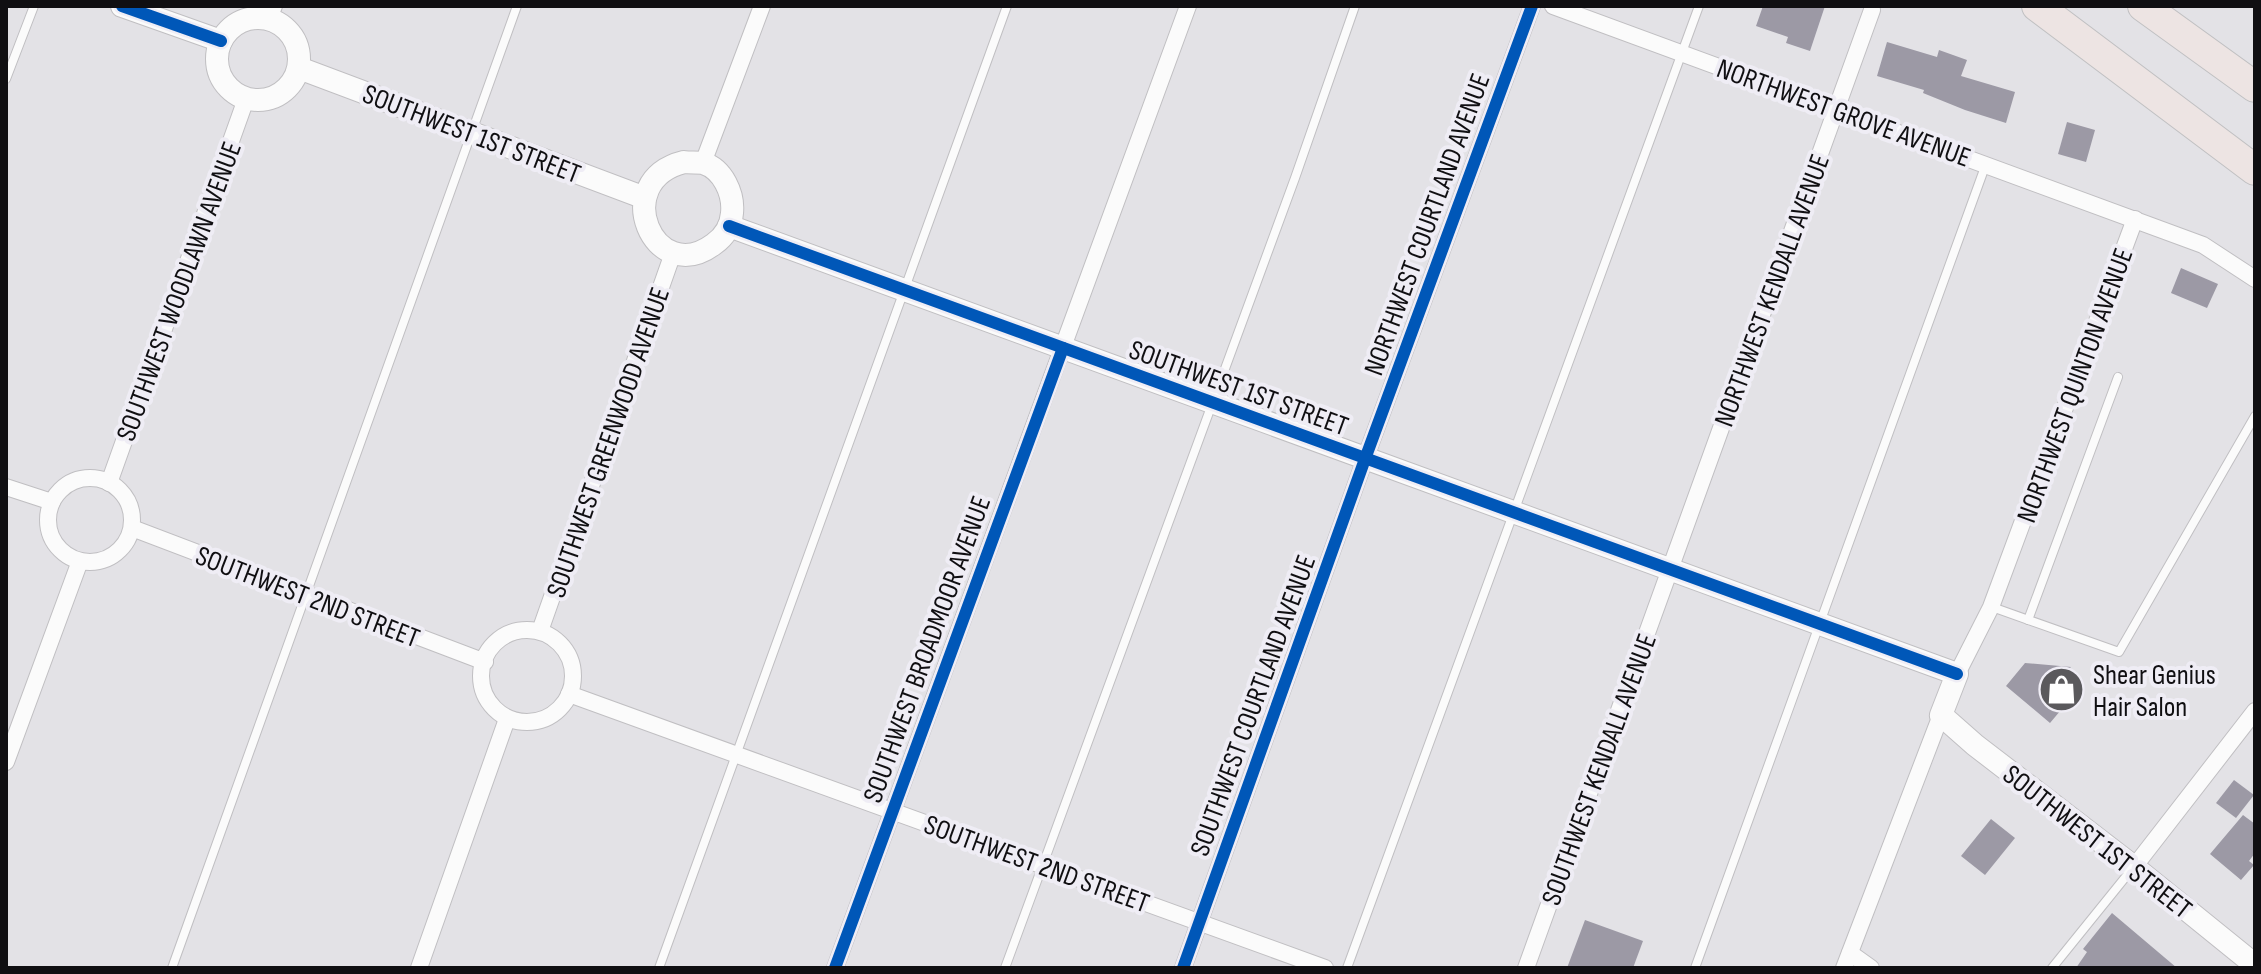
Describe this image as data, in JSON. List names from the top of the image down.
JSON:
{
  "streets": {
    "street": [
      "NORTHWEST GROVE AVENUE",
      "SOUTHWEST 1ST STREET",
      "NORTHWEST COURTLAND AVENUE",
      "NORTHWEST KENDALL AVENUE",
      "SOUTHWEST WOODLAWN AVENUE",
      "NORTHWEST QUINTON AVENUE",
      "SOUTHWEST GREENWOOD AVENUE",
      "SOUTHWEST 2ND STREET",
      "SOUTHWEST BROADMOOR AVENUE",
      "SOUTHWEST COURTLAND AVENUE",
      "SOUTHWEST KENDALL AVENUE"
    ]
  },
  "crossings": [
    ["NORTHWEST GROVE AVENUE", "NORTHWEST KENDALL AVENUE"],
    ["NORTHWEST GROVE AVENUE", "NORTHWEST QUINTON AVENUE"],
    ["SOUTHWEST 1ST STREET", "NORTHWEST COURTLAND AVENUE"],
    ["SOUTHWEST 1ST STREET", "NORTHWEST KENDALL AVENUE"],
    ["SOUTHWEST 1ST STREET", "SOUTHWEST WOODLAWN AVENUE"],
    ["SOUTHWEST 1ST STREET", "NORTHWEST QUINTON AVENUE"],
    ["SOUTHWEST 1ST STREET", "SOUTHWEST GREENWOOD AVENUE"],
    ["SOUTHWEST 1ST STREET", "SOUTHWEST BROADMOOR AVENUE"],
    ["SOUTHWEST 1ST STREET", "SOUTHWEST COURTLAND AVENUE"],
    ["SOUTHWEST 1ST STREET", "SOUTHWEST KENDALL AVENUE"],
    ["NORTHWEST COURTLAND AVENUE", "SOUTHWEST COURTLAND AVENUE"],
    ["NORTHWEST KENDALL AVENUE", "SOUTHWEST KENDALL AVENUE"],
    ["SOUTHWEST WOODLAWN AVENUE", "SOUTHWEST 2ND STREET"],
    ["SOUTHWEST GREENWOOD AVENUE", "SOUTHWEST 2ND STREET"],
    ["SOUTHWEST 2ND STREET", "SOUTHWEST BROADMOOR AVENUE"],
    ["SOUTHWEST 2ND STREET", "SOUTHWEST COURTLAND AVENUE"]
  ],
  "places": {
    "shop": ["Shear Genius Hair Salon"]
  }
}
